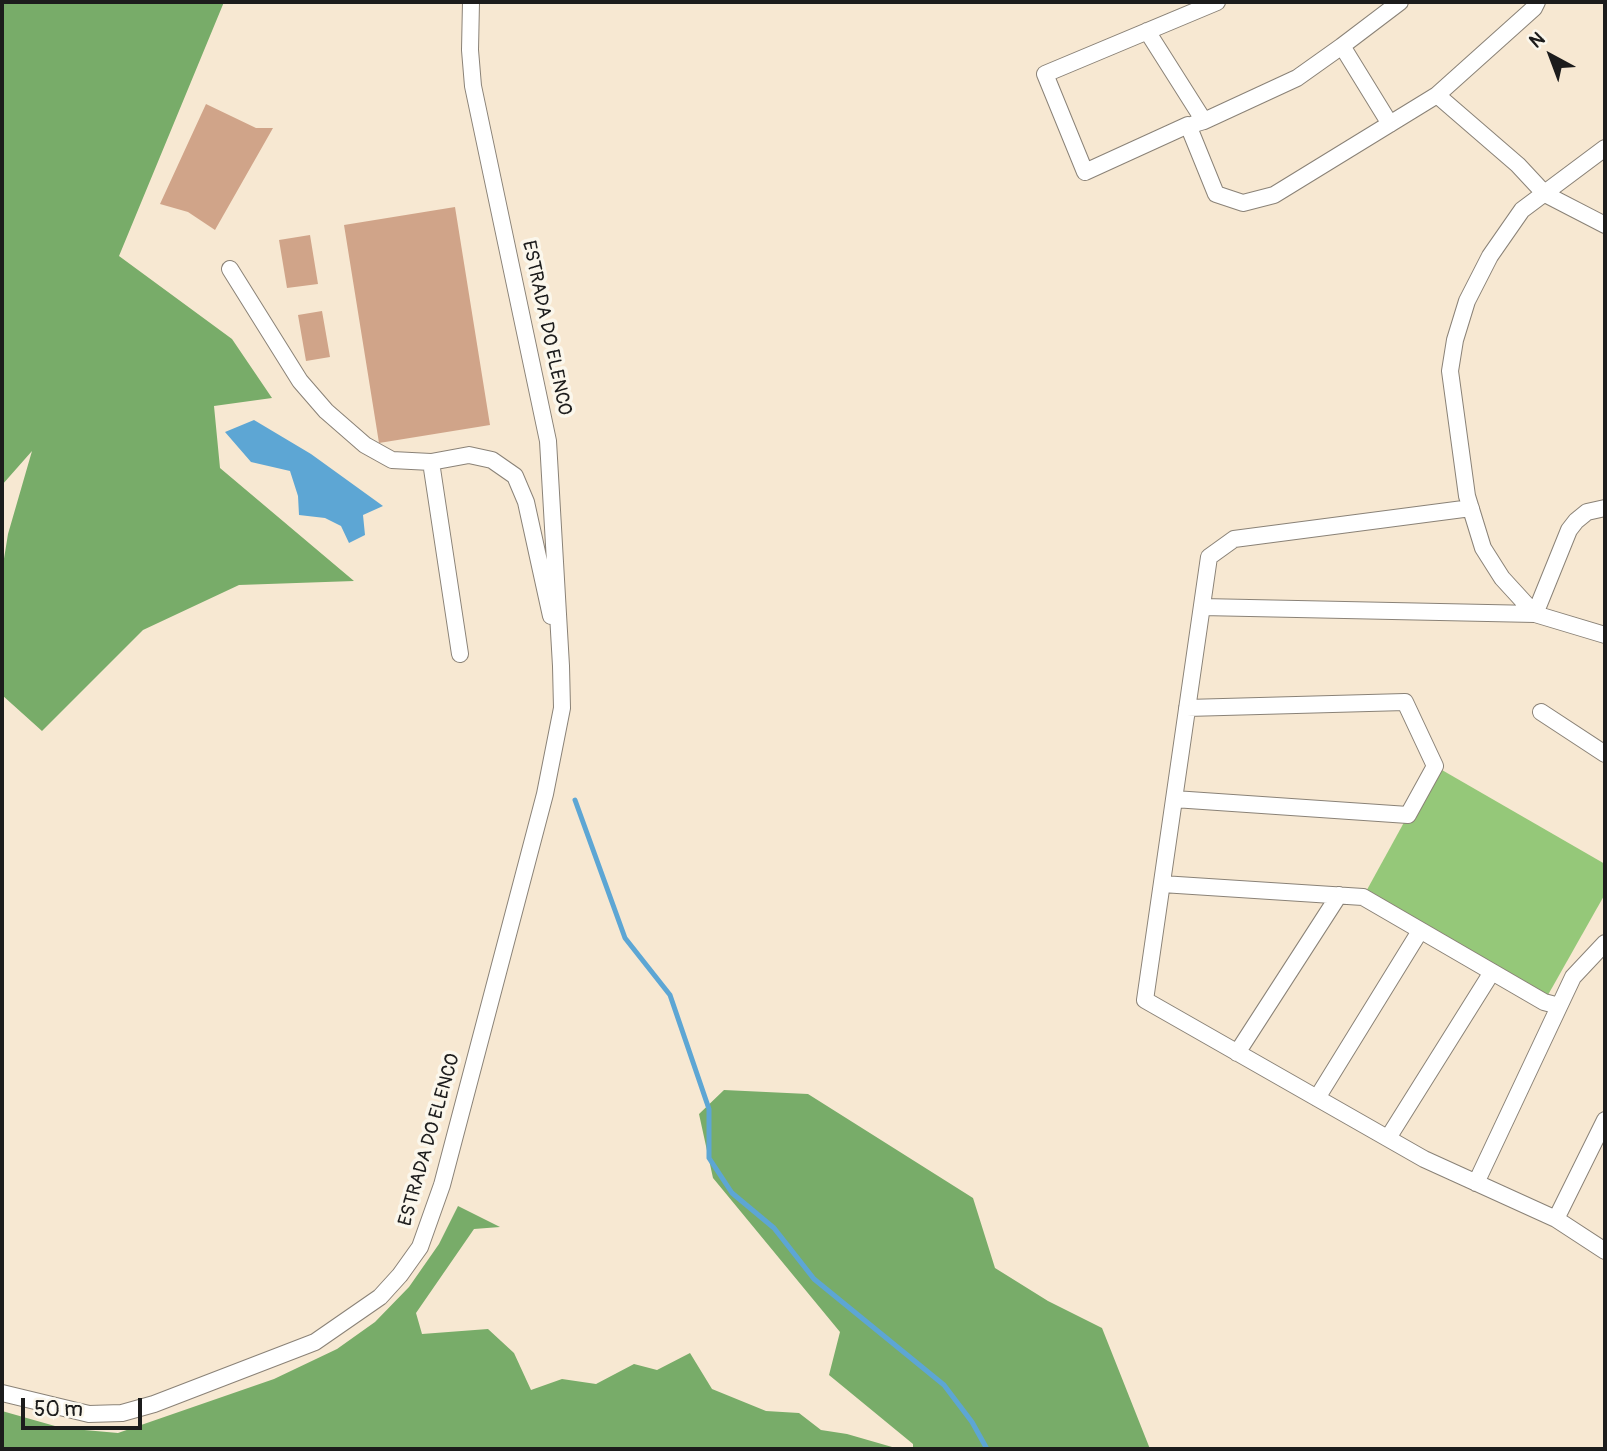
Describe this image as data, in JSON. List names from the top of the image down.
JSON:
{
  "streets": {
    "street": ["ESTRADA DO ELENCO"]
  },
  "scale_bar": "50 m",
  "north": "top left"
}
